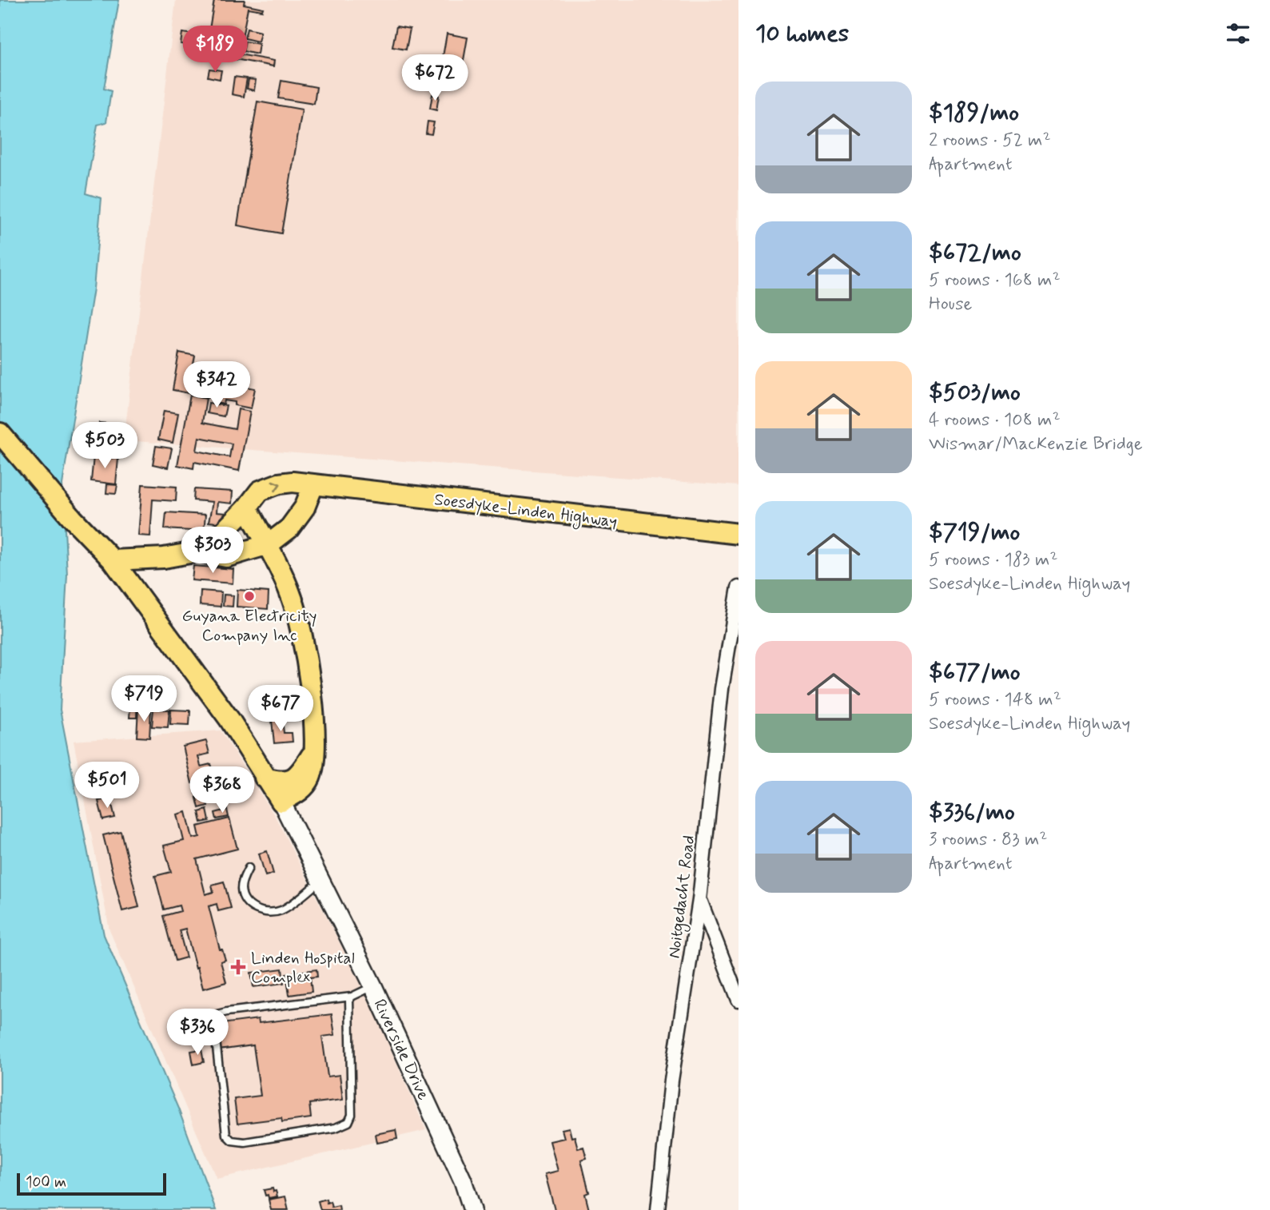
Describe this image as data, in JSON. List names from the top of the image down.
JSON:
{
  "streets": {
    "main road": ["Soesdyke-Linden Highway"],
    "street": ["Noitgedacht Road", "Riverside Drive"]
  },
  "places": {
    "other": ["Guyana Electricity Company Inc"],
    "health": ["Linden Hospital Complex"]
  },
  "scale_bar": "100 m",
  "page": {
    "heading": "10 homes",
    "price": [
      "$189",
      "$672",
      "$342",
      "$503",
      "$303",
      "$719",
      "$677",
      "$501",
      "$368",
      "$336"
    ],
    "list": [
      {
        "name": "$189/mo",
        "note": "2 rooms · 52 m² · Apartment"
      },
      {
        "name": "$672/mo",
        "note": "5 rooms · 168 m² · House"
      },
      {
        "name": "$503/mo",
        "note": "4 rooms · 108 m² · Wismar/MacKenzie Bridge"
      },
      {
        "name": "$719/mo",
        "note": "5 rooms · 183 m² · Soesdyke-Linden Highway"
      },
      {
        "name": "$677/mo",
        "note": "5 rooms · 148 m² · Soesdyke-Linden Highway"
      },
      {
        "name": "$336/mo",
        "note": "3 rooms · 83 m² · Apartment"
      }
    ],
    "scale": "100 m"
  }
}
